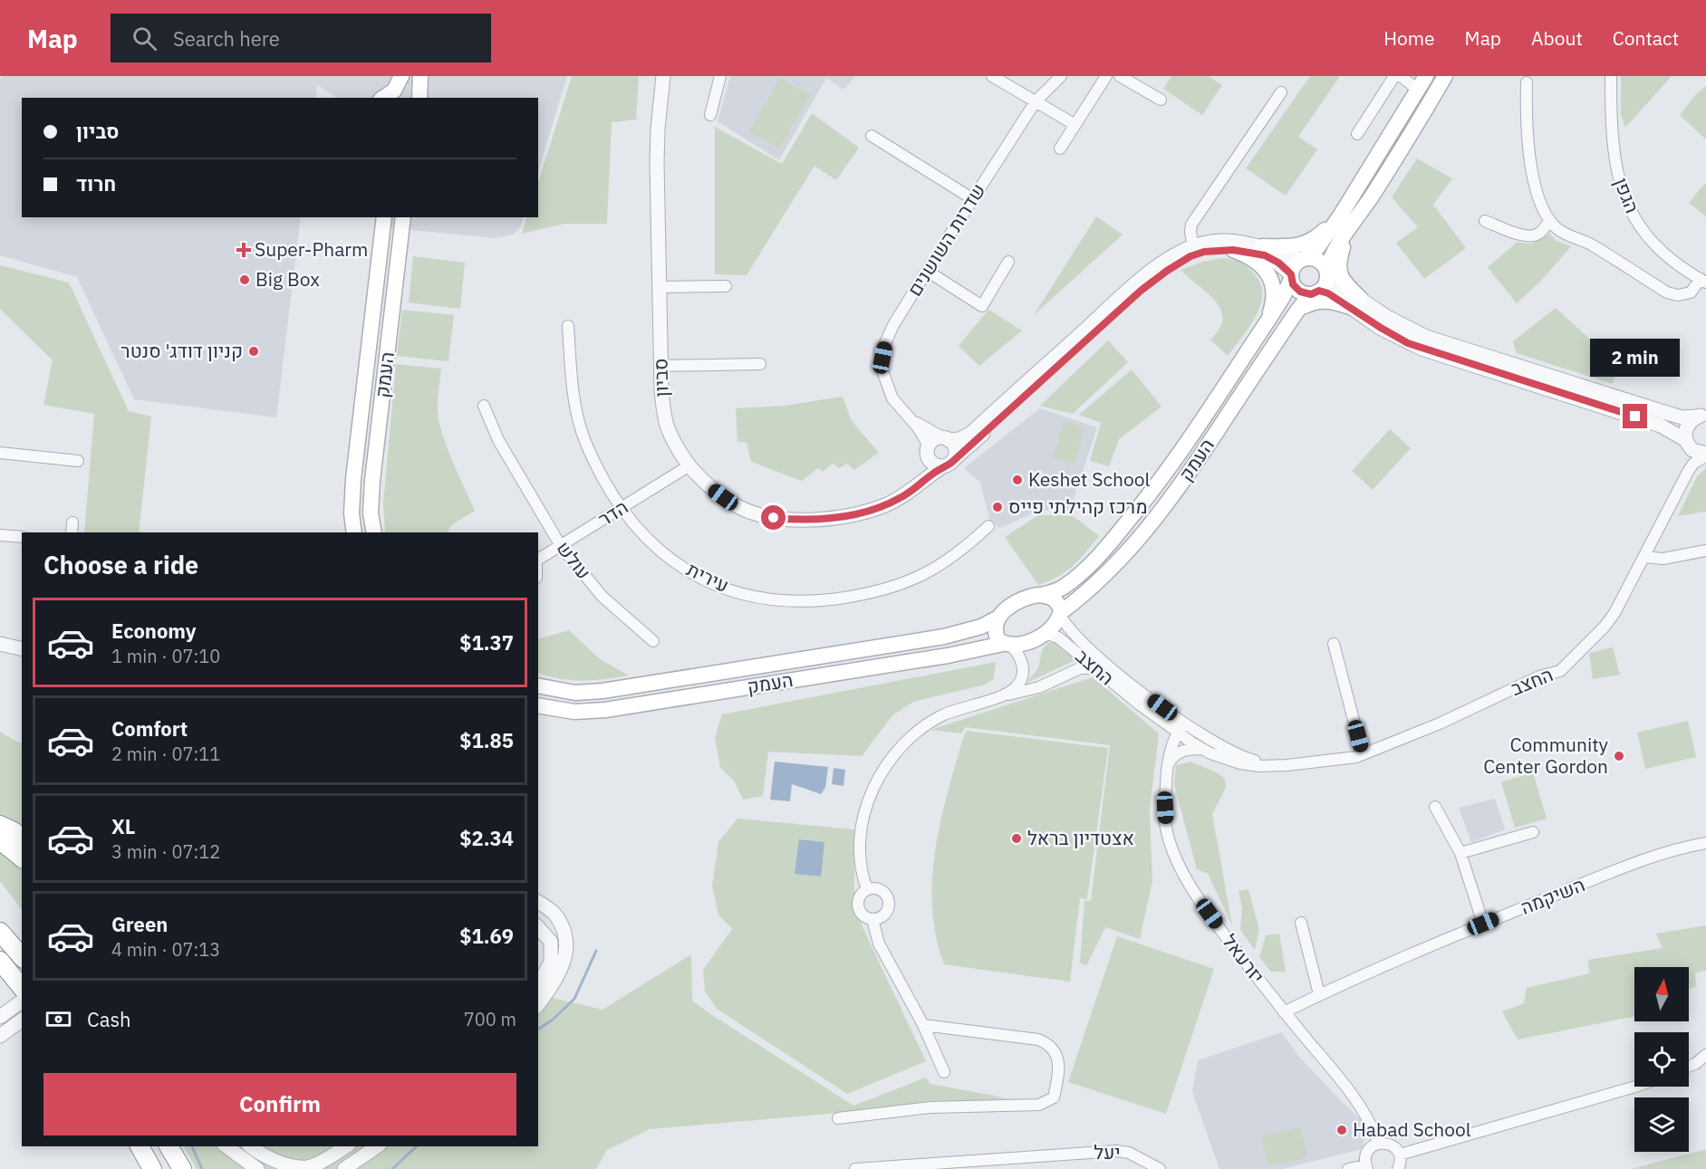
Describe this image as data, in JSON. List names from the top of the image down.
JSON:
{
  "streets": {
    "main road": ["העמק"],
    "street": [
      "הגפן",
      "שדרות השושנים",
      "סביון",
      "הדר",
      "עולש",
      "עירית",
      "החצב",
      "השיקמה",
      "יזרעאל",
      "יעל"
    ]
  },
  "crossings": [
    ["שדרות השושנים", "סביון"],
    ["העמק", "סביון"],
    ["העמק", "החצב"],
    ["סביון", "הדר"],
    ["הדר", "עולש"],
    ["הדר", "עירית"],
    ["החצב", "יזרעאל"],
    ["השיקמה", "יזרעאל"]
  ],
  "places": {
    "health": ["Super-Pharm"],
    "other": [
      "Big Box",
      "קניון דודג' סנטר",
      "Keshet School",
      "מרכז קהילתי פייס",
      "Community Center Gordon",
      "אצטדיון בראל",
      "Habad School"
    ]
  },
  "north": "top",
  "page": {
    "header": "Map",
    "search": "Search here",
    "nav": [
      "Home",
      "Map",
      "About",
      "Contact"
    ],
    "banner": ["סביון", "חרוד"],
    "bubble": "2 min",
    "heading": "Choose a ride",
    "list": [
      {
        "name": "Economy",
        "note": "1 min · 07:10",
        "value": "$1.37"
      },
      {
        "name": "Comfort",
        "note": "2 min · 07:11",
        "value": "$1.85"
      },
      {
        "name": "XL",
        "note": "3 min · 07:12",
        "value": "$2.34"
      },
      {
        "name": "Green",
        "note": "4 min · 07:13",
        "value": "$1.69"
      }
    ],
    "pay": ["Cash", "700 m"],
    "buttons": "Confirm"
  }
}
